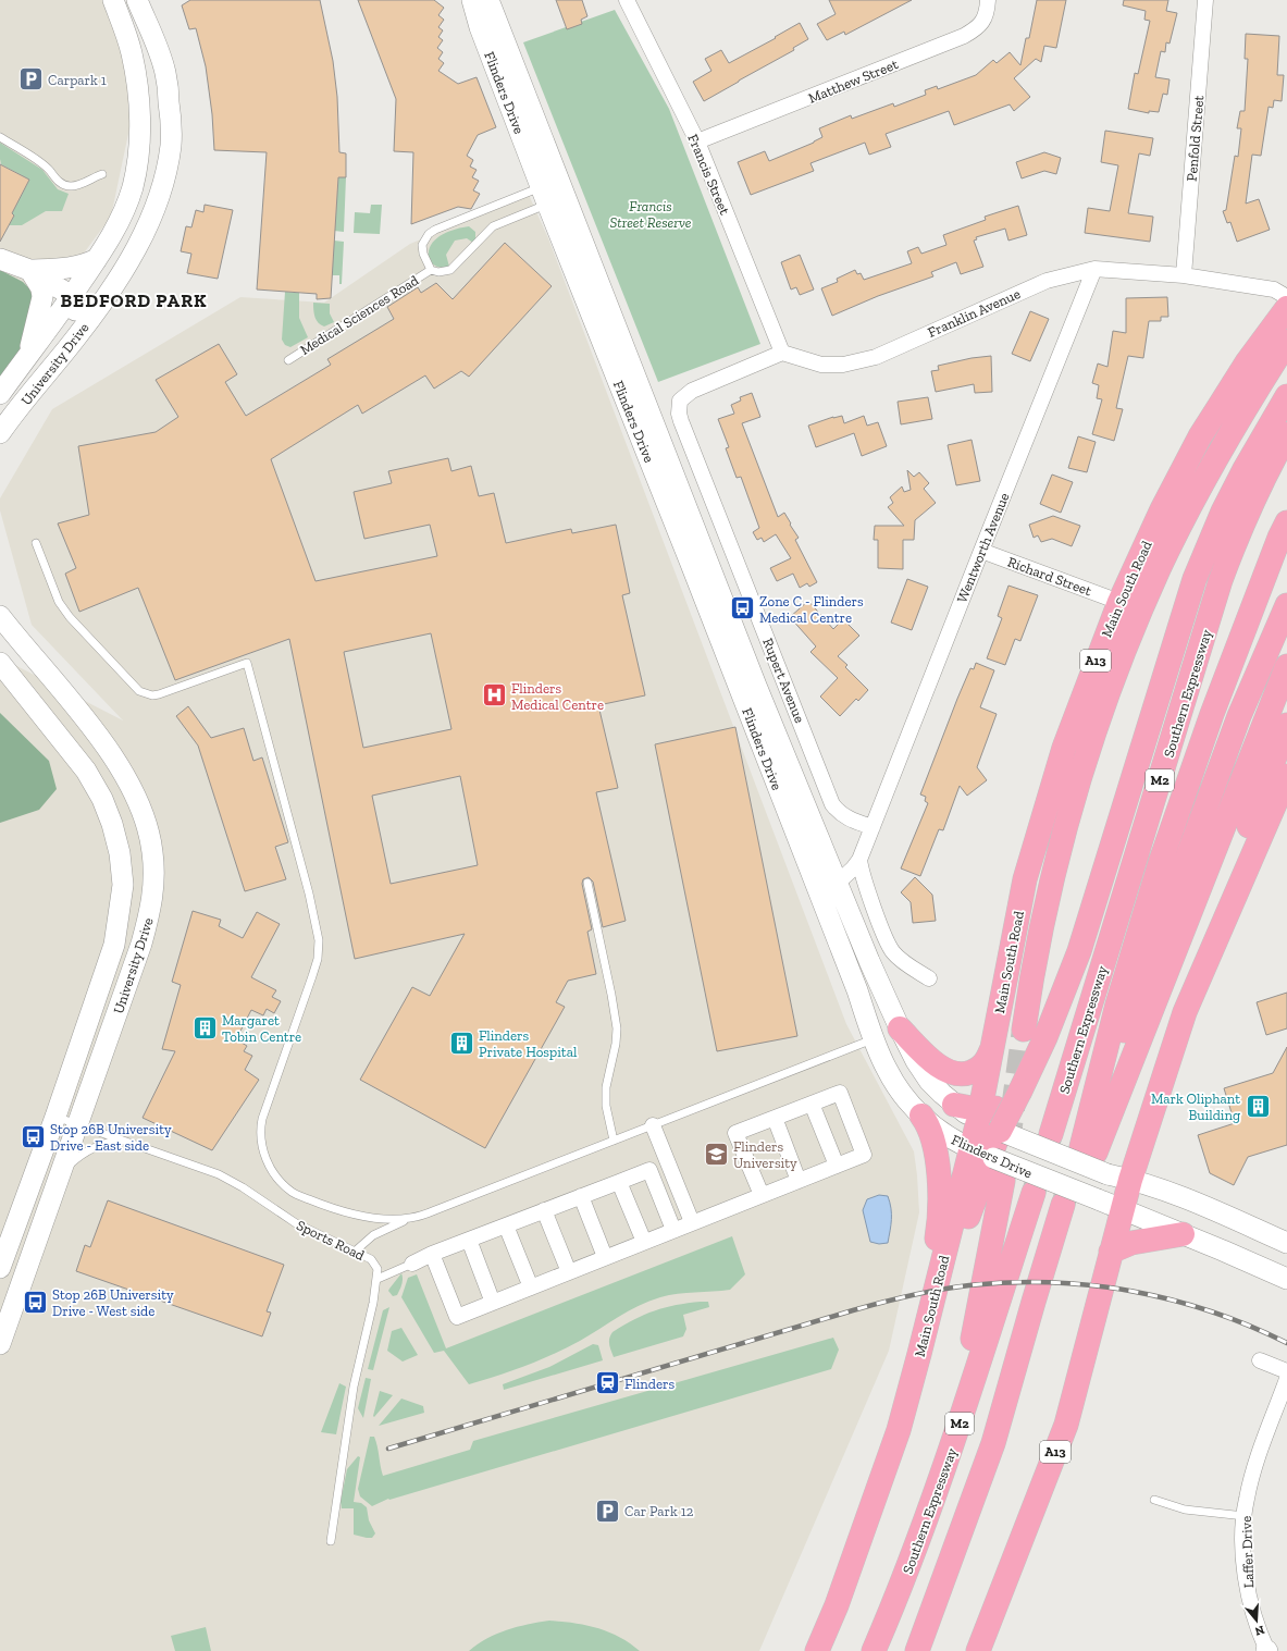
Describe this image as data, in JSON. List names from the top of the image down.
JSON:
{
  "streets": {
    "highway": [
      "Main South Road",
      "A13",
      "Southern Expressway",
      "M2"
    ],
    "street": [
      "Matthew Street",
      "Flinders Drive",
      "Penfold Street",
      "Francis Street",
      "Franklin Avenue",
      "University Drive",
      "Wentworth Avenue",
      "Richard Street",
      "Rupert Avenue",
      "Laffer Drive"
    ],
    "lane": ["Medical Sciences Road", "Sports Road"]
  },
  "crossings": [
    ["Matthew Street", "Francis Street"],
    ["Flinders Drive", "Medical Sciences Road"],
    ["Flinders Drive", "Main South Road"],
    ["Flinders Drive", "A13"],
    ["Penfold Street", "Franklin Avenue"],
    ["Francis Street", "Franklin Avenue"],
    ["Francis Street", "Rupert Avenue"],
    ["Franklin Avenue", "Wentworth Avenue"],
    ["Franklin Avenue", "Rupert Avenue"],
    ["University Drive", "Sports Road"],
    ["Wentworth Avenue", "Richard Street"],
    ["Wentworth Avenue", "Rupert Avenue"],
    ["Richard Street", "Main South Road"]
  ],
  "districts": ["BEDFORD PARK"],
  "parks": ["Francis Street Reserve"],
  "places": {
    "parking": ["Carpark 1", "Car Park 12"],
    "bus stop": ["Zone C - Flinders Medical Centre", "Stop 26B University Drive - East side", "Stop 26B University Drive - West side"],
    "hospital": ["Flinders Medical Centre"],
    "building": ["Margaret Tobin Centre", "Flinders Private Hospital", "Mark Oliphant Building"],
    "school or university": ["Flinders University"],
    "station": ["Flinders"]
  },
  "north": "bottom"
}
